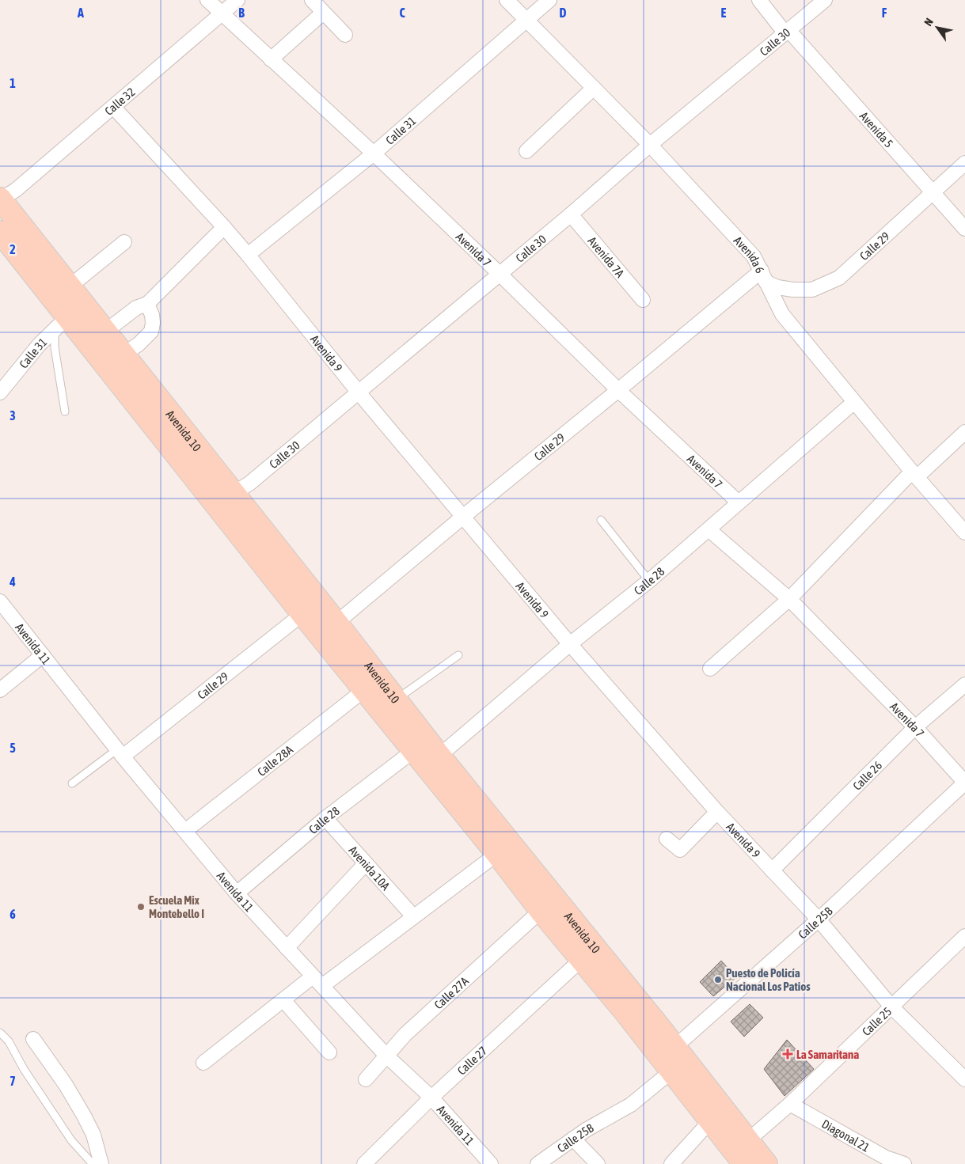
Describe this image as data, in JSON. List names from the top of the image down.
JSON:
{
  "streets": {
    "main road": ["Avenida 10"],
    "street": [
      "Calle 30",
      "Calle 32",
      "Avenida 5",
      "Calle 31",
      "Calle 29",
      "Avenida 7",
      "Avenida 6",
      "Avenida 7A",
      "Avenida 9",
      "Calle 28",
      "Avenida 11",
      "Calle 28A",
      "Calle 26",
      "Avenida 10A",
      "Calle 25B",
      "Calle 27A",
      "Calle 25",
      "Calle 27",
      "Diagonal 21"
    ]
  },
  "crossings": [
    ["Calle 30", "Avenida 5"],
    ["Calle 30", "Avenida 7"],
    ["Calle 30", "Avenida 6"],
    ["Calle 30", "Avenida 7A"],
    ["Calle 30", "Avenida 9"],
    ["Calle 30", "Avenida 10"],
    ["Calle 32", "Avenida 7"],
    ["Calle 32", "Avenida 9"],
    ["Calle 32", "Avenida 10"],
    ["Avenida 5", "Calle 29"],
    ["Calle 31", "Avenida 7"],
    ["Calle 31", "Avenida 6"],
    ["Calle 31", "Avenida 9"],
    ["Calle 31", "Avenida 10"],
    ["Calle 29", "Avenida 7"],
    ["Calle 29", "Avenida 6"],
    ["Calle 29", "Avenida 9"],
    ["Calle 29", "Avenida 10"],
    ["Calle 29", "Avenida 11"],
    ["Avenida 7", "Calle 28"],
    ["Avenida 7", "Calle 26"],
    ["Avenida 7", "Calle 25B"],
    ["Avenida 6", "Calle 28"],
    ["Avenida 9", "Calle 28"],
    ["Avenida 9", "Calle 26"],
    ["Avenida 9", "Calle 25B"],
    ["Avenida 9", "Calle 25"],
    ["Avenida 10", "Calle 28"],
    ["Avenida 10", "Calle 28A"],
    ["Avenida 10", "Calle 25B"],
    ["Avenida 10", "Calle 27A"],
    ["Avenida 10", "Calle 25"],
    ["Avenida 10", "Calle 27"],
    ["Calle 28", "Avenida 11"],
    ["Calle 28", "Avenida 10A"],
    ["Avenida 11", "Calle 28A"],
    ["Avenida 11", "Calle 27A"],
    ["Avenida 11", "Calle 27"],
    ["Calle 25", "Diagonal 21"]
  ],
  "places": {
    "other": ["Escuela Mix Montebello I", "Puesto de Policía Nacional Los Patios"],
    "health": ["La Samaritana"]
  },
  "north": "top left",
  "grid": {
    "columns": [
      "A",
      "B",
      "C",
      "D",
      "E",
      "F"
    ],
    "rows": [
      "1",
      "2",
      "3",
      "4",
      "5",
      "6",
      "7"
    ]
  }
}
